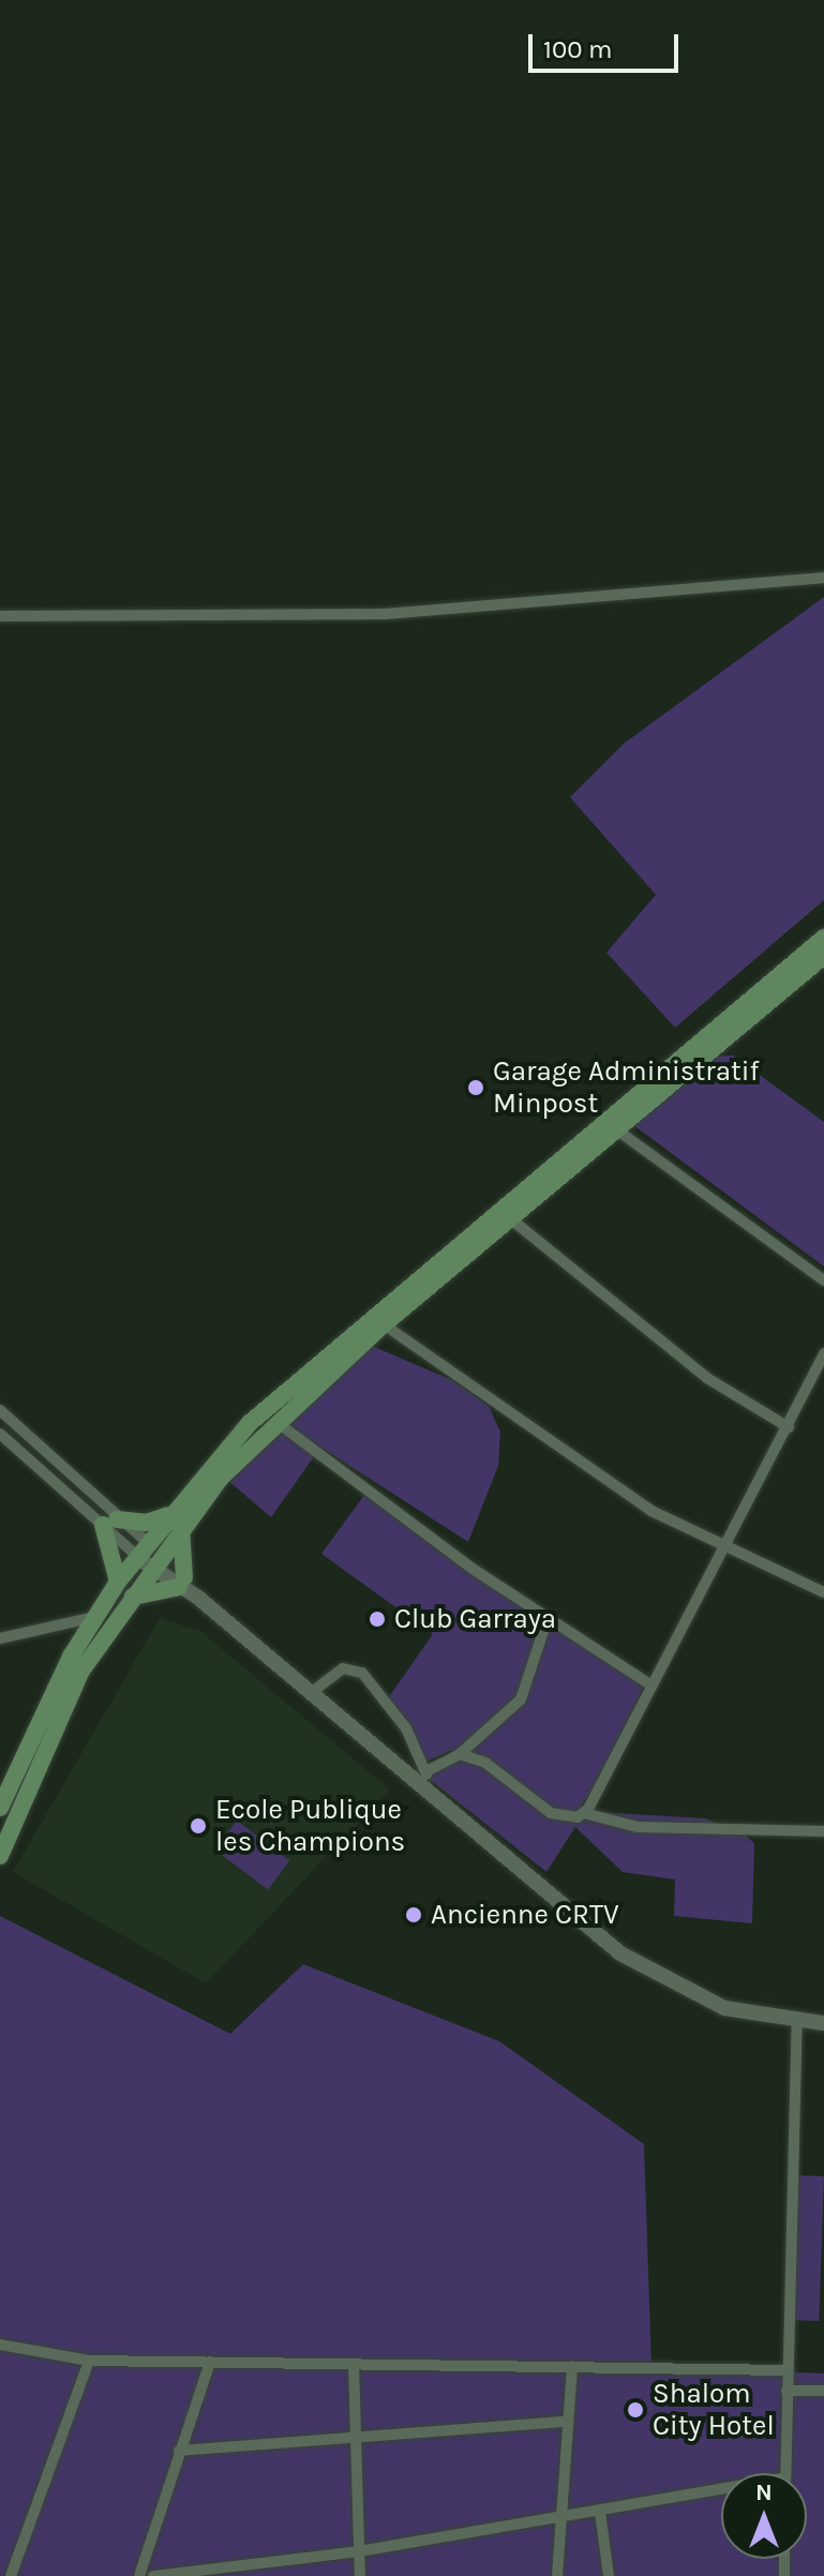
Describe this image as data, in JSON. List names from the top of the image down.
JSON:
{
  "places": [
    "Garage Administratif Minpost",
    "Club Garraya",
    "Ecole Publique les Champions",
    "Ancienne CRTV",
    "Shalom City Hotel"
  ],
  "scale_bar": "100 m",
  "north": "top"
}
